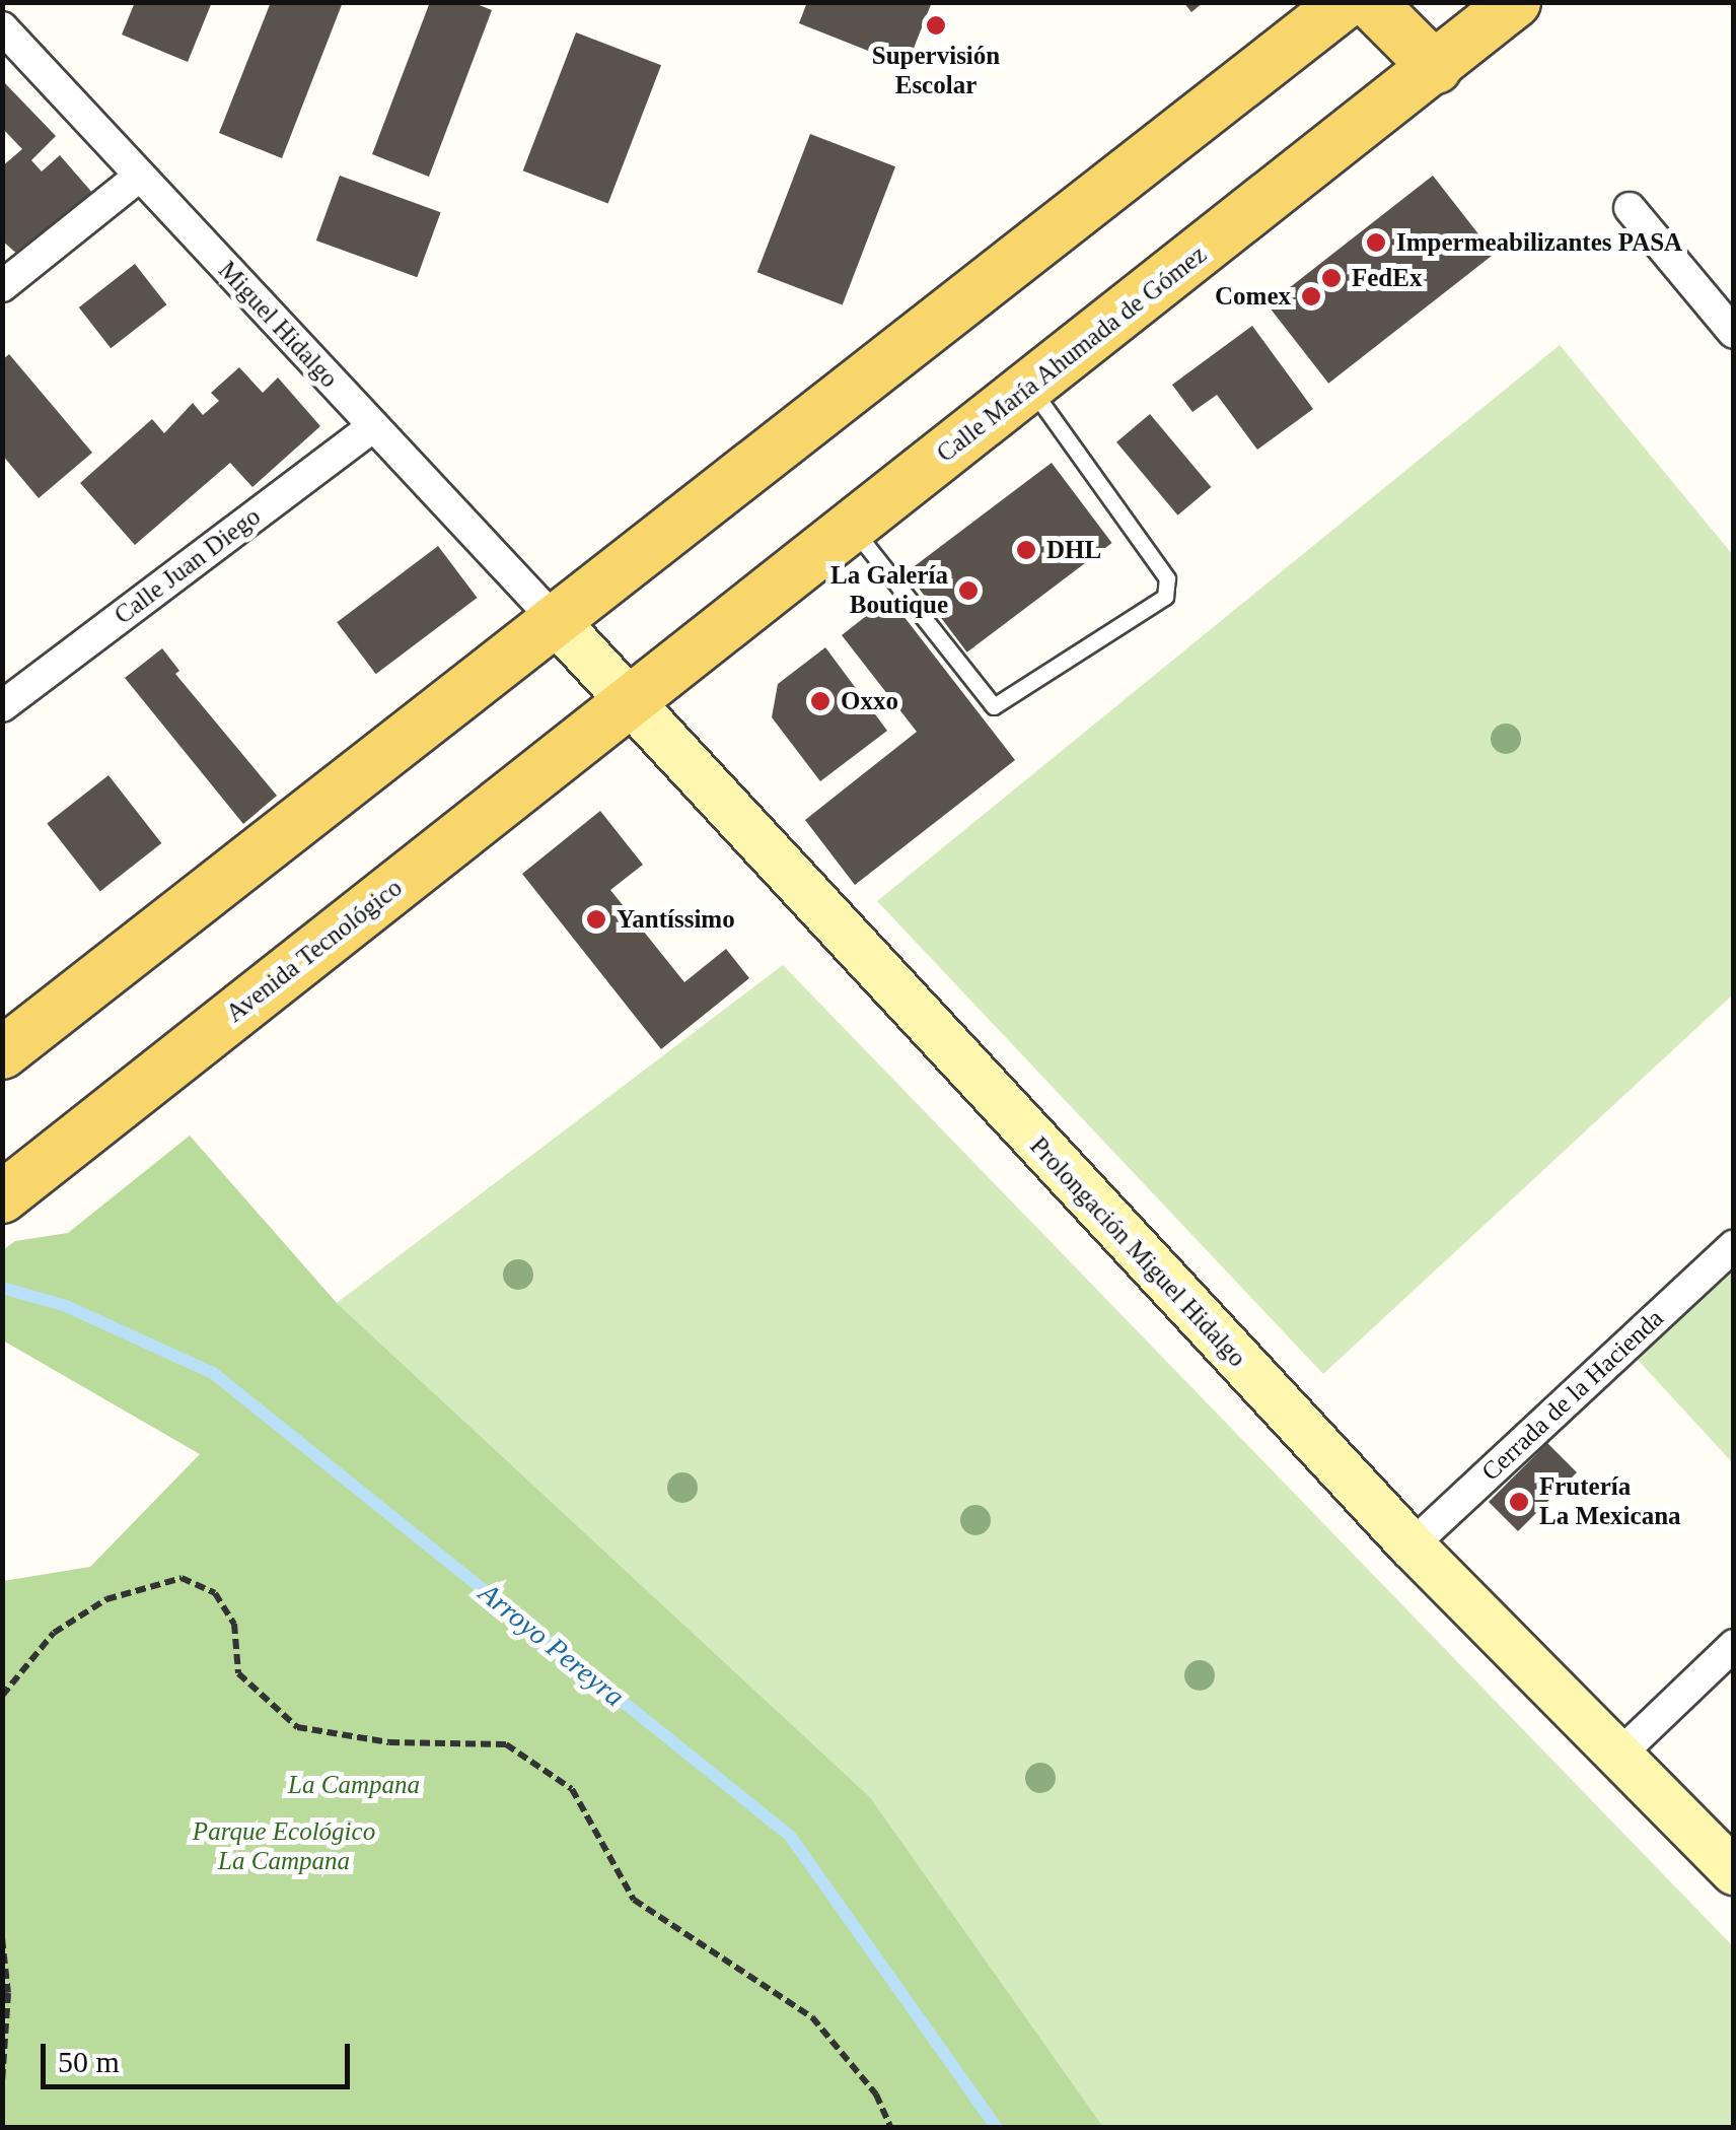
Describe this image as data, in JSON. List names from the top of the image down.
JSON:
{
  "streets": {
    "main road": ["Calle María Ahumada de Gómez", "Avenida Tecnológico", "Prolongación Miguel Hidalgo"],
    "street": ["Miguel Hidalgo", "Calle Juan Diego", "Cerrada de la Hacienda"]
  },
  "crossings": [
    ["Miguel Hidalgo", "Calle Juan Diego"],
    ["Miguel Hidalgo", "Prolongación Miguel Hidalgo"],
    ["Calle María Ahumada de Gómez", "Avenida Tecnológico"],
    ["Calle María Ahumada de Gómez", "Prolongación Miguel Hidalgo"],
    ["Avenida Tecnológico", "Prolongación Miguel Hidalgo"],
    ["Prolongación Miguel Hidalgo", "Cerrada de la Hacienda"]
  ],
  "water": ["Arroyo Pereyra"],
  "parks": ["La Campana", "Parque Ecológico La Campana"],
  "places": [
    "Supervisión Escolar",
    "Impermeabilizantes PASA",
    "FedEx",
    "Comex",
    "DHL",
    "La Galería Boutique",
    "Oxxo",
    "Yantíssimo",
    "Frutería La Mexicana"
  ],
  "scale_bar": "50 m"
}
